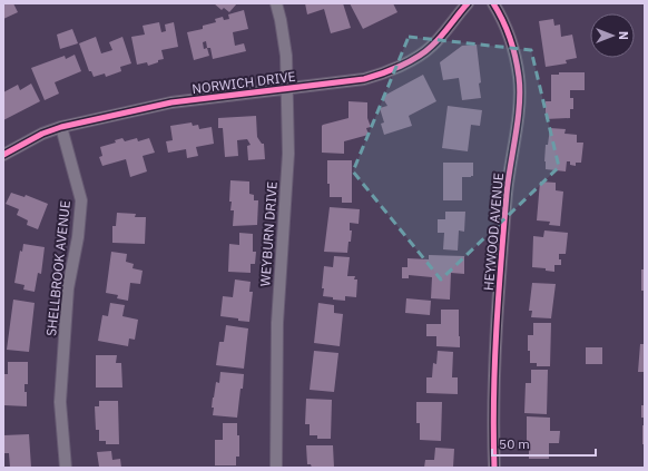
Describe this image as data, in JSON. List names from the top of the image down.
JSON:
{
  "streets": {
    "street": [
      "NORWICH DRIVE",
      "HEYWOOD AVENUE",
      "WEYBURN DRIVE",
      "SHELLBROOK AVENUE"
    ]
  },
  "crossings": [
    ["NORWICH DRIVE", "WEYBURN DRIVE"],
    ["NORWICH DRIVE", "SHELLBROOK AVENUE"]
  ],
  "scale_bar": "50 m",
  "north": "right"
}
